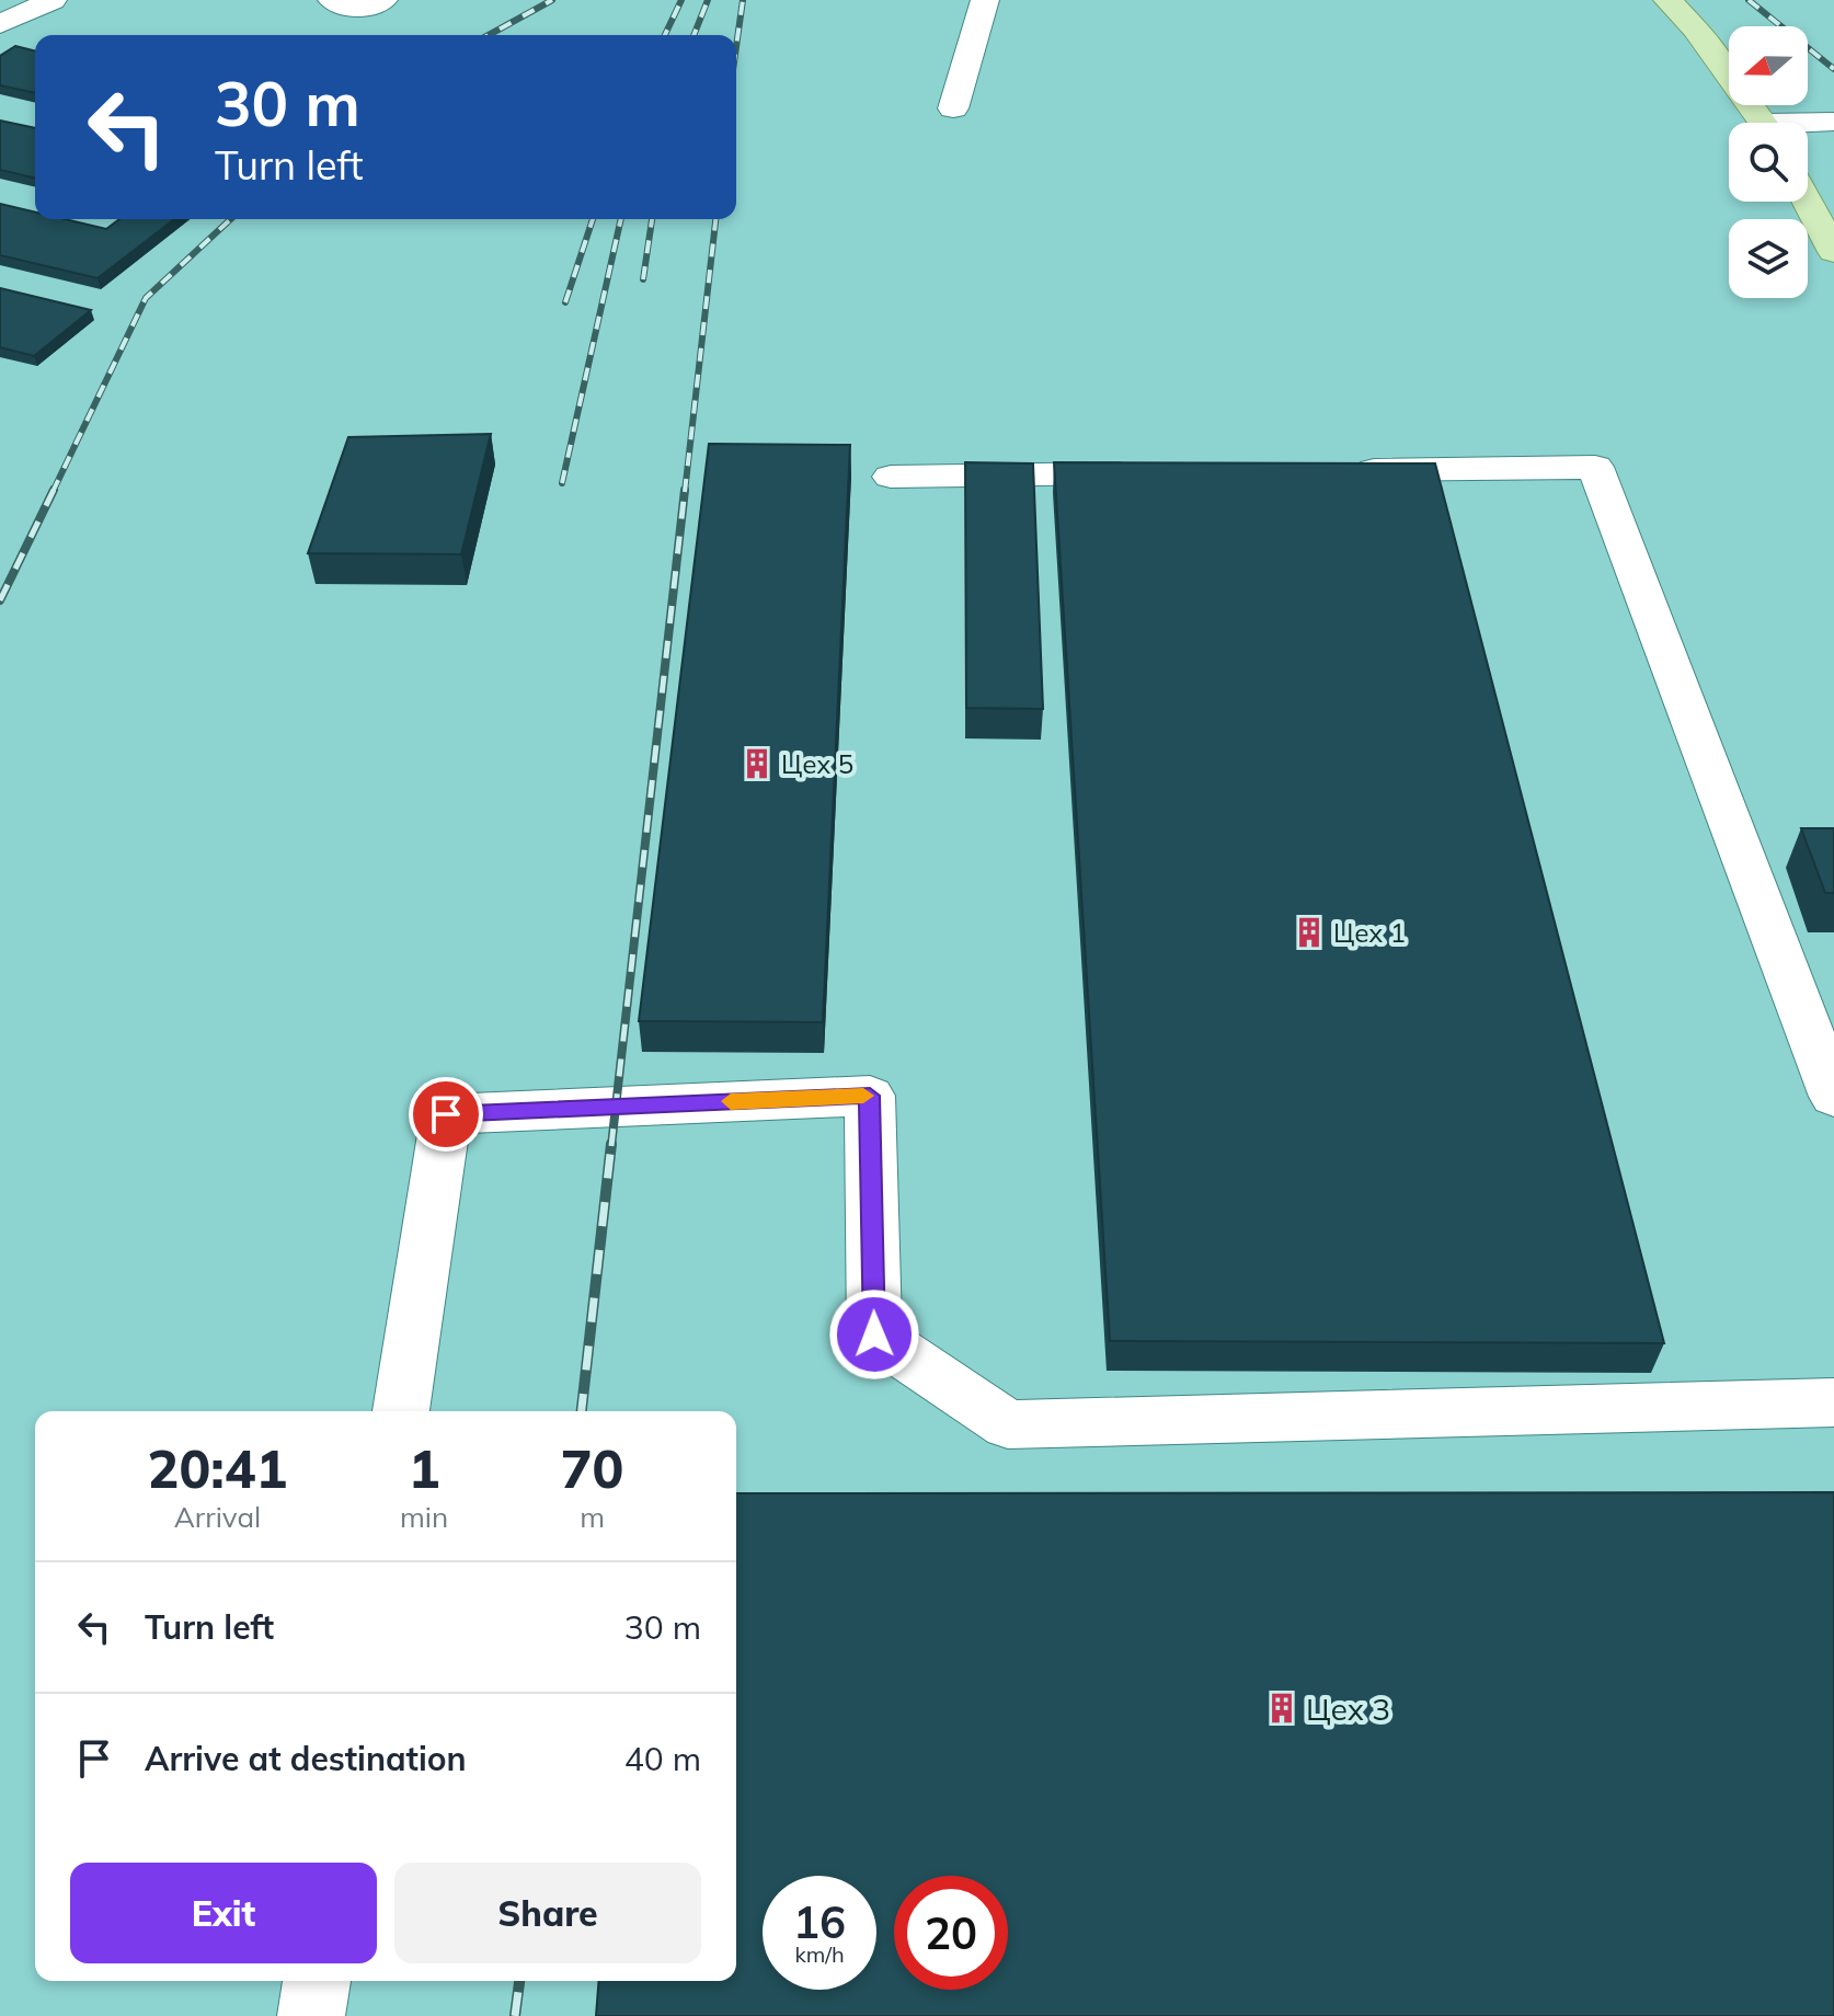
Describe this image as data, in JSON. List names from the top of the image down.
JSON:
{
  "places": {
    "building": ["Цех 5", "Цех 1", "Цех 3"]
  },
  "north": "left",
  "page": {
    "turn": ["30 m", "Turn left"],
    "eta": [
      "20:41",
      "Arrival",
      "1",
      "min",
      "70",
      "m"
    ],
    "list": [
      {
        "name": "Turn left",
        "value": "30 m"
      },
      {
        "name": "Arrive at destination",
        "value": "40 m"
      }
    ],
    "buttons": ["Exit", "Share"],
    "speed": "16 km/h",
    "limit": "20"
  }
}
